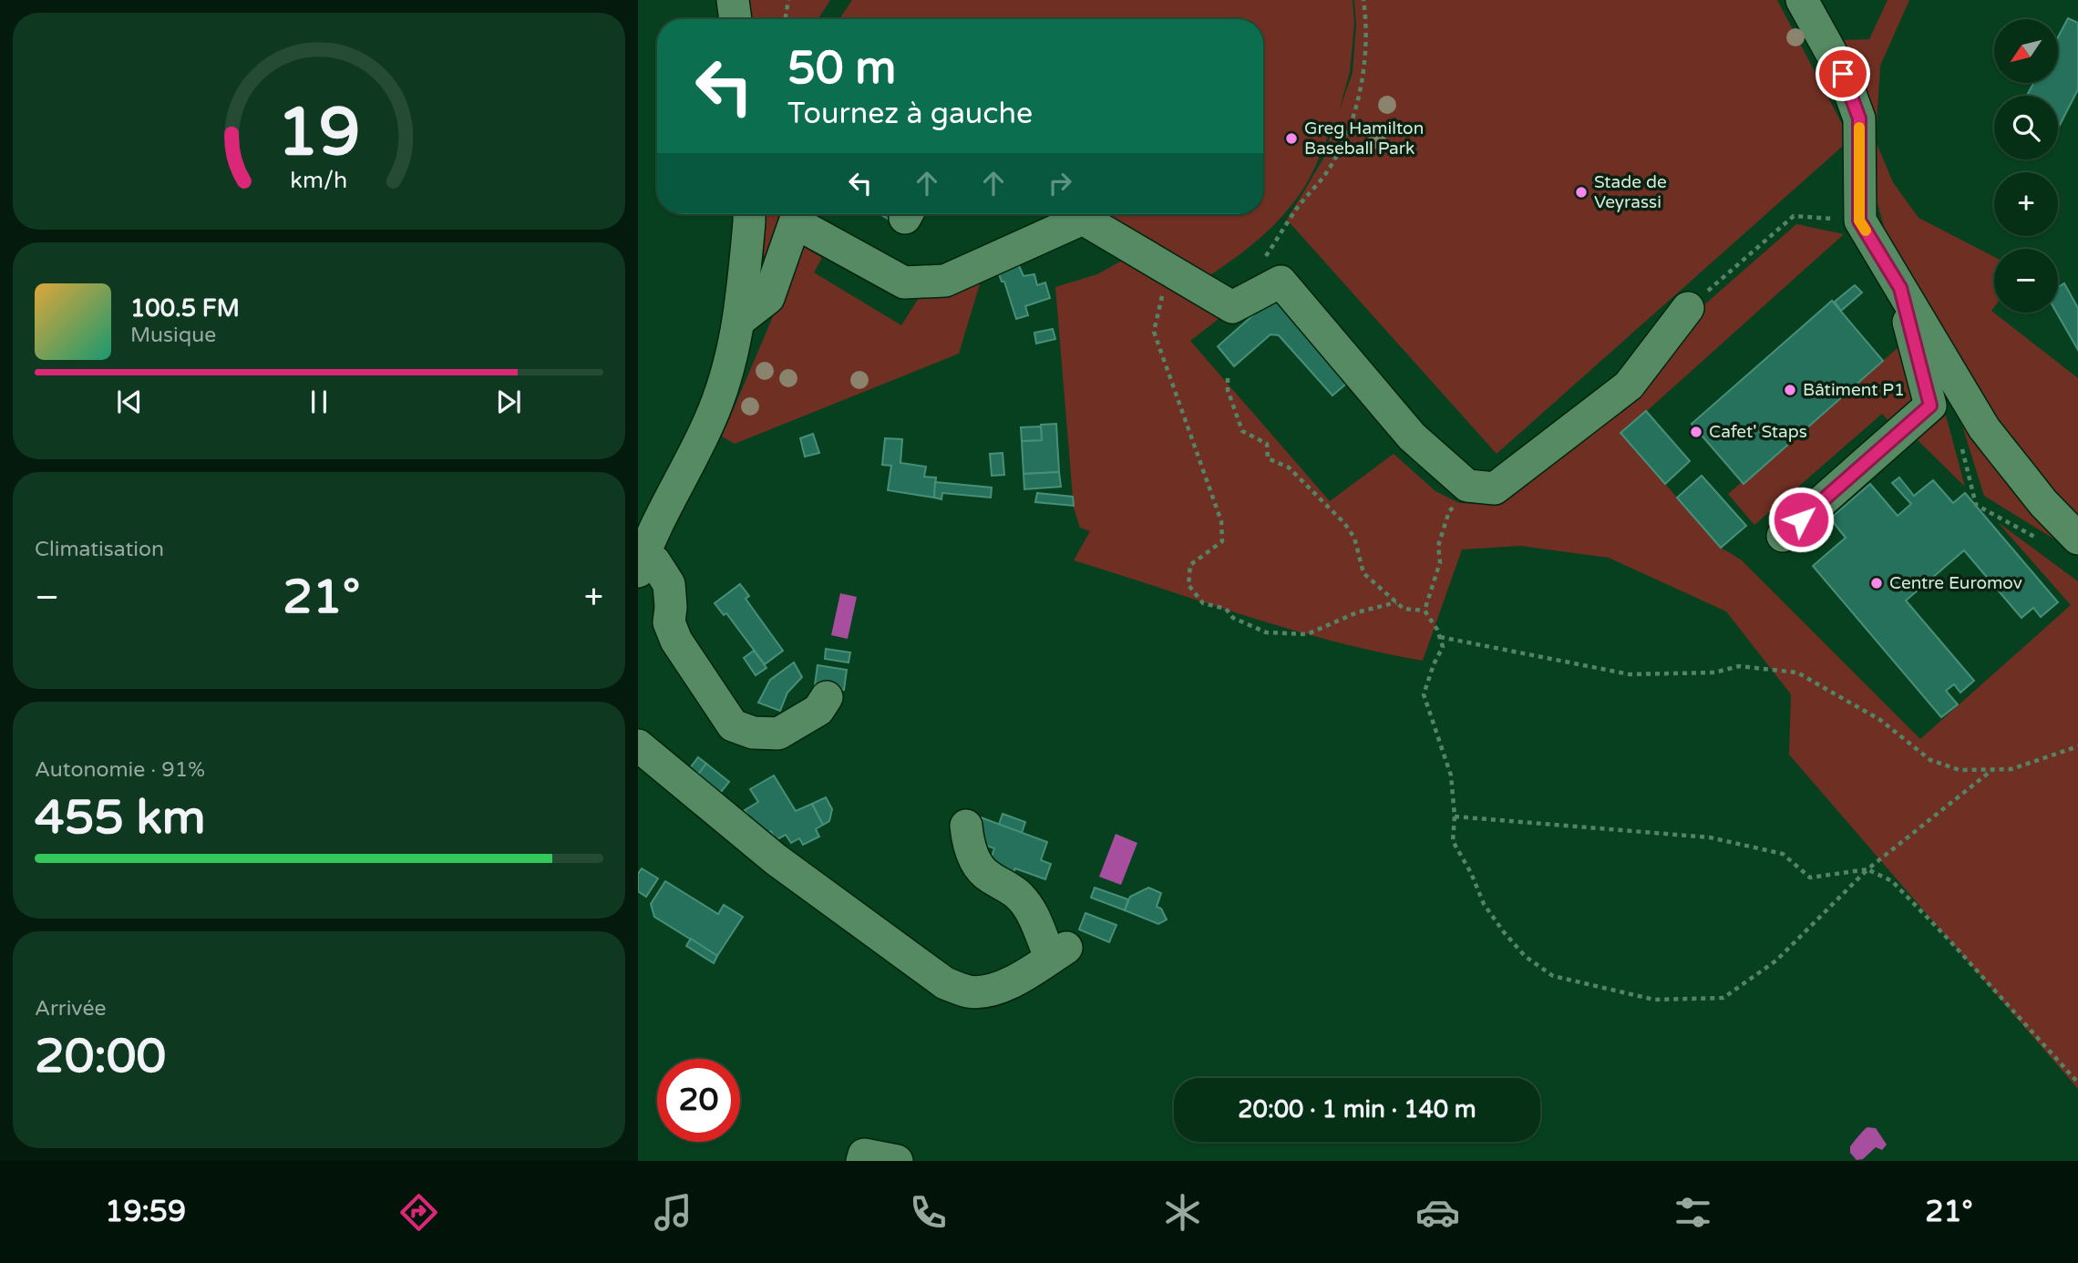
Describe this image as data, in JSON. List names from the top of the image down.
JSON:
{
  "places": [
    "Greg Hamilton Baseball Park",
    "Stade de Veyrassi",
    "Bâtiment P1",
    "Cafet' Staps",
    "Centre Euromov"
  ],
  "north": "bottom left",
  "page": {
    "map_buttons": ["+", "−"],
    "turn": ["50 m", "Tournez à gauche"],
    "song": ["100.5 FM", "Musique"],
    "tile": [
      "Climatisation",
      ["Autonomie · 91%", "455 km"],
      ["Arrivée", "20:00"]
    ],
    "heat": ["−", "21°", "+"],
    "limit": "20",
    "trip": "20:00 · 1 min · 140 m",
    "tabs": ["19:59", "21°"],
    "gauge": ["19", "km/h"]
  }
}
